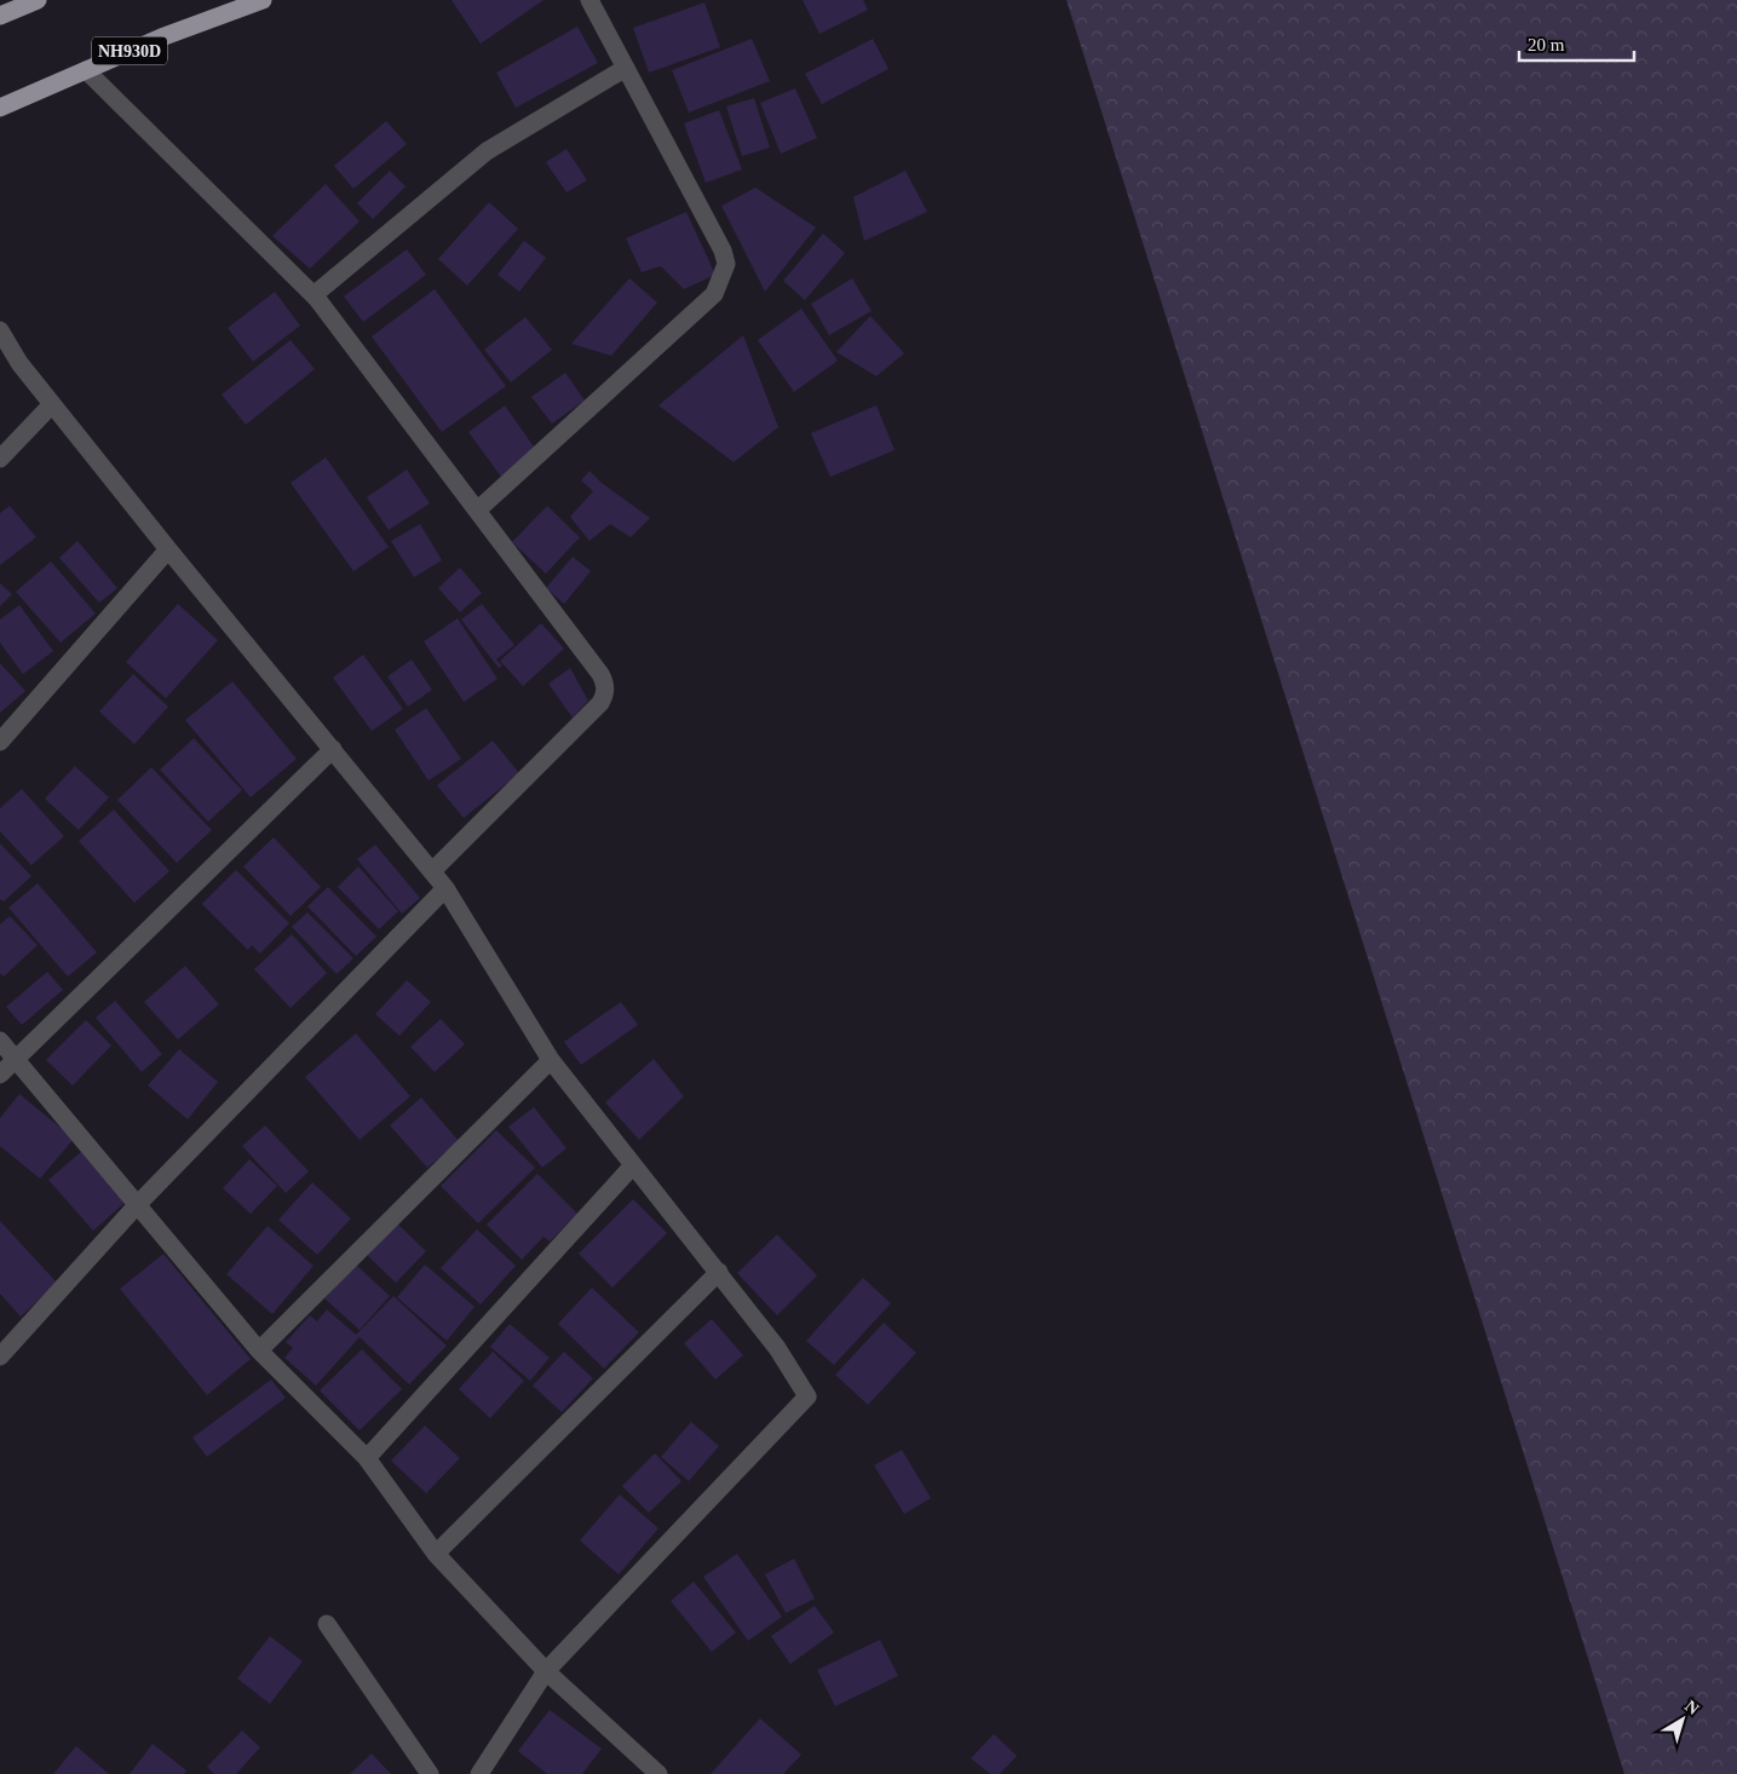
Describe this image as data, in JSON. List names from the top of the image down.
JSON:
{
  "streets": {
    "highway": ["NH930D"]
  },
  "scale_bar": "20 m",
  "north": "top right"
}
